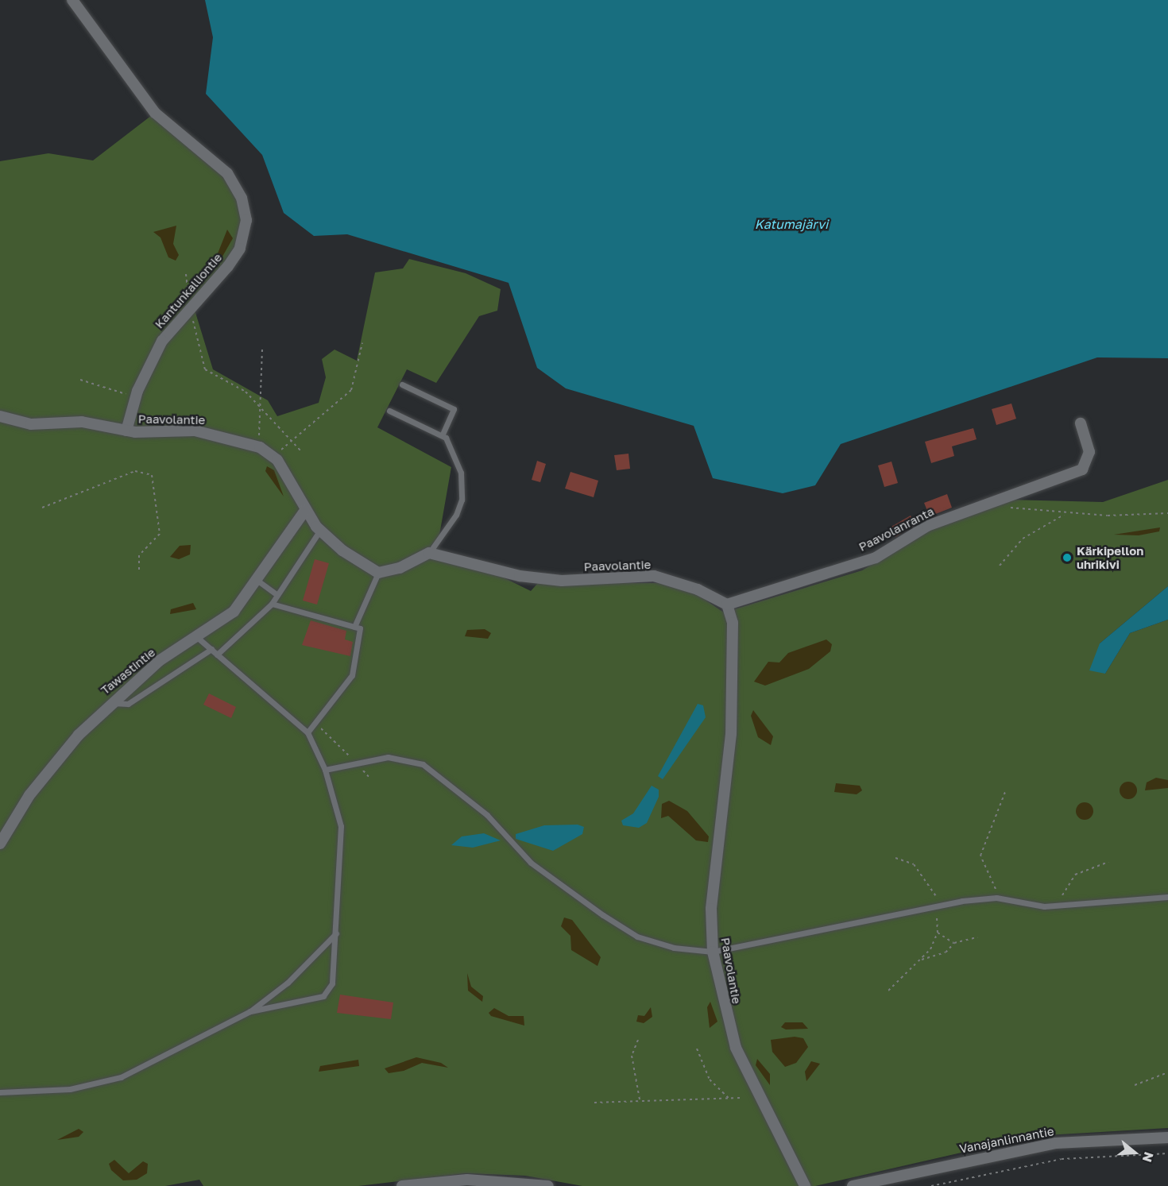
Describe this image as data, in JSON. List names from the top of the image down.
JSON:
{
  "streets": {
    "street": [
      "Kantunkalliontie",
      "Paavolantie",
      "Paavolanranta",
      "Tawastintie",
      "Vanajanlinnantie"
    ]
  },
  "crossings": [
    ["Kantunkalliontie", "Paavolantie"],
    ["Paavolantie", "Paavolanranta"],
    ["Paavolantie", "Tawastintie"]
  ],
  "water": ["Katumajärvi"],
  "places": ["Kärkipellon uhrikivi"],
  "north": "right"
}
